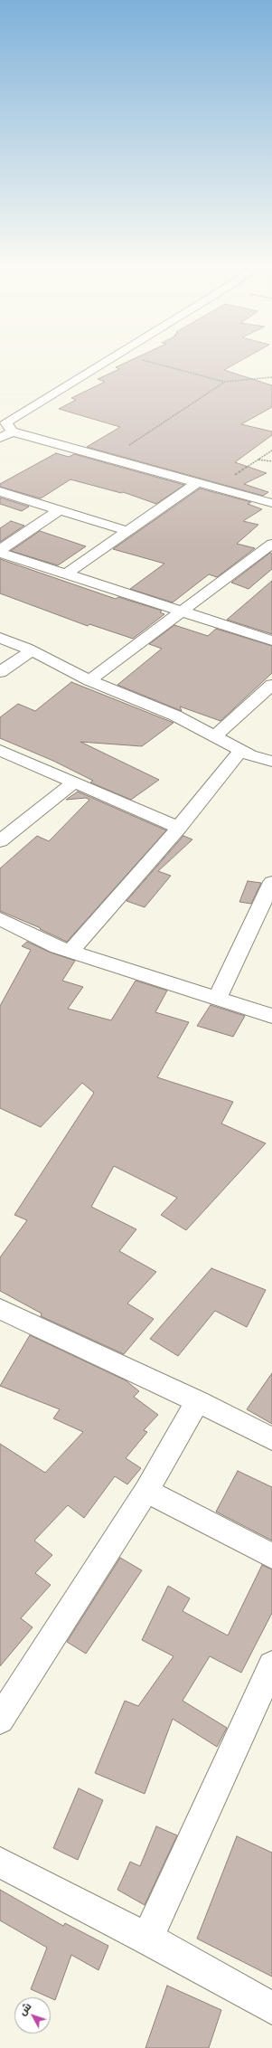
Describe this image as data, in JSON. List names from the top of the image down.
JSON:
{
  "north": "top left"
}
